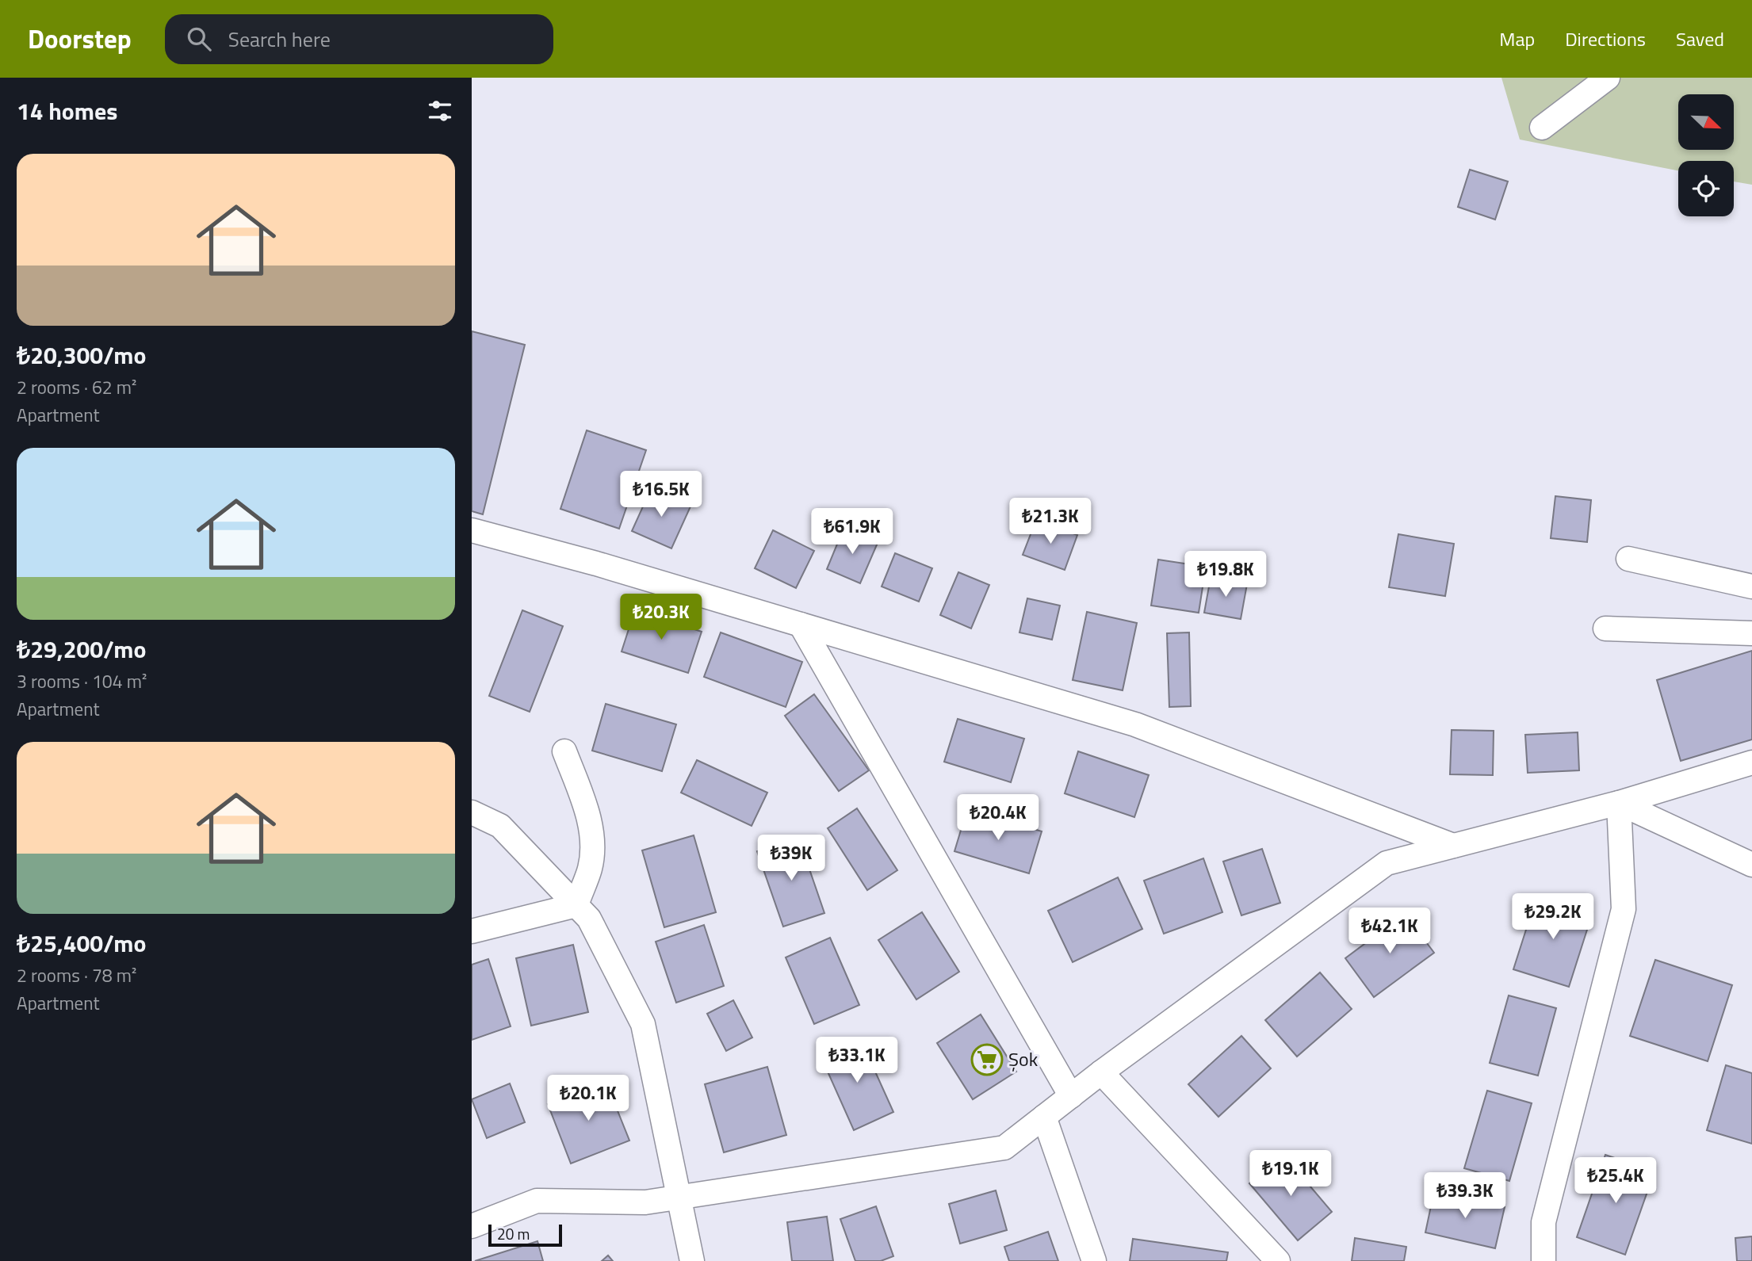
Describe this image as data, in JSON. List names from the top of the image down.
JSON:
{
  "places": {
    "supermarket": ["Şok"]
  },
  "scale_bar": "20 m",
  "north": "bottom right",
  "page": {
    "header": "Doorstep",
    "search": "Search here",
    "nav": ["Map", "Directions", "Saved"],
    "heading": "14 homes",
    "list": [
      {
        "name": "₺20,300/mo",
        "note": "2 rooms · 62 m² · Apartment"
      },
      {
        "name": "₺29,200/mo",
        "note": "3 rooms · 104 m² · Apartment"
      },
      {
        "name": "₺25,400/mo",
        "note": "2 rooms · 78 m² · Apartment"
      }
    ],
    "price": [
      "₺16.5K",
      "₺21.3K",
      "₺61.9K",
      "₺19.8K",
      "₺20.3K",
      "₺20.4K",
      "₺39K",
      "₺29.2K",
      "₺42.1K",
      "₺33.1K",
      "₺20.1K",
      "₺19.1K",
      "₺25.4K",
      "₺39.3K"
    ],
    "scale": "20 m"
  }
}
